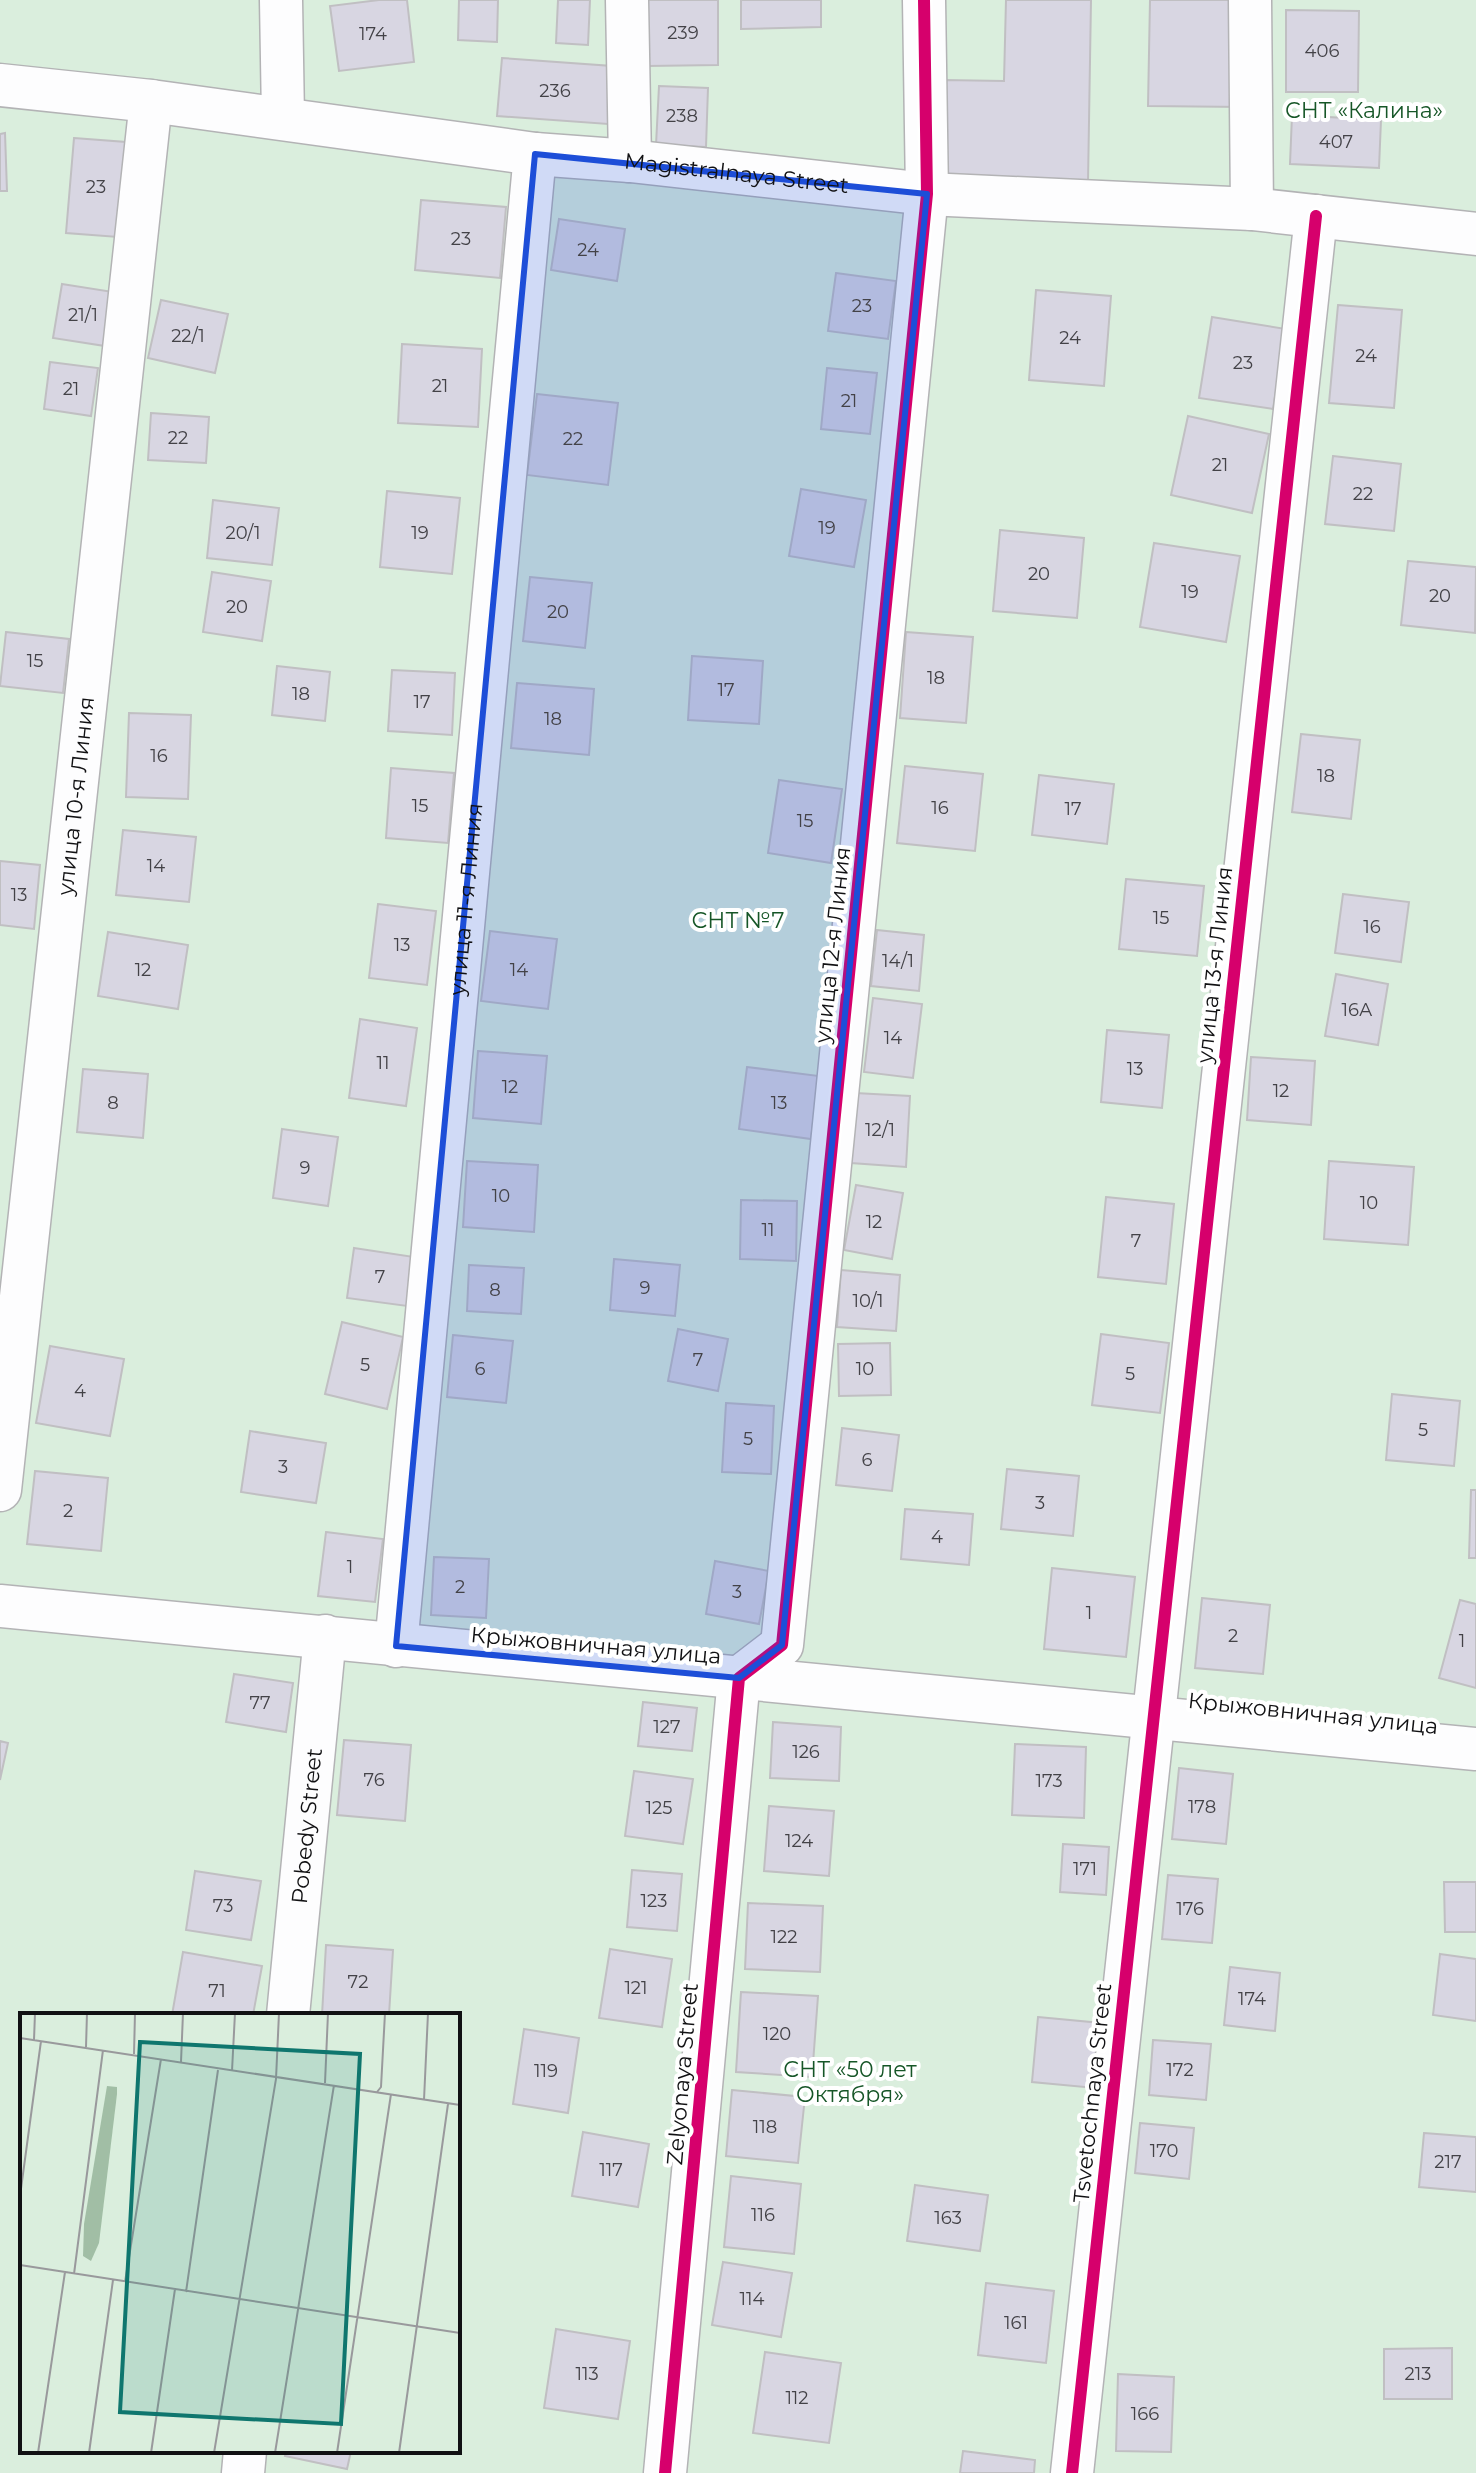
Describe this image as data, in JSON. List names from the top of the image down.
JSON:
{
  "streets": {
    "street": [
      "Magistralnaya Street",
      "улица 10-я Линия",
      "улица 11-я Линия",
      "улица 12-я Линия",
      "улица 13-я Линия",
      "Крыжовничная улица",
      "Pobedy Street",
      "Zelyonaya Street",
      "Tsvetochnaya Street"
    ]
  },
  "crossings": [
    ["Magistralnaya Street", "улица 10-я Линия"],
    ["Magistralnaya Street", "улица 11-я Линия"],
    ["Magistralnaya Street", "улица 12-я Линия"],
    ["Magistralnaya Street", "улица 13-я Линия"],
    ["улица 11-я Линия", "Крыжовничная улица"],
    ["улица 12-я Линия", "Крыжовничная улица"],
    ["улица 12-я Линия", "Zelyonaya Street"],
    ["улица 13-я Линия", "Крыжовничная улица"],
    ["улица 13-я Линия", "Tsvetochnaya Street"],
    ["Крыжовничная улица", "Pobedy Street"],
    ["Крыжовничная улица", "Zelyonaya Street"],
    ["Крыжовничная улица", "Tsvetochnaya Street"]
  ],
  "parks": ["СНТ «Калина»", "СНТ №7", "СНТ «50 лет Октября»"],
  "house_numbers": [
    "239",
    "174",
    "406",
    "236",
    "238",
    "407",
    "23",
    "23",
    "24",
    "23",
    "21/1",
    "22/1",
    "24",
    "24",
    "23",
    "21",
    "21",
    "21",
    "22",
    "22",
    "21",
    "22",
    "19",
    "20/1",
    "19",
    "20",
    "19",
    "20",
    "20",
    "20",
    "15",
    "18",
    "17",
    "18",
    "17",
    "18",
    "16",
    "18",
    "15",
    "16",
    "17",
    "15",
    "14",
    "13",
    "15",
    "16",
    "13",
    "14/1",
    "12",
    "14",
    "16А",
    "14",
    "11",
    "13",
    "12",
    "12",
    "8",
    "13",
    "12/1",
    "9",
    "10",
    "10",
    "12",
    "11",
    "7",
    "7",
    "9",
    "8",
    "10/1",
    "7",
    "5",
    "6",
    "10",
    "5",
    "4",
    "5",
    "5",
    "6",
    "3",
    "3",
    "2",
    "4",
    "1",
    "2",
    "3",
    "1",
    "2",
    "1",
    "77",
    "127",
    "126",
    "76",
    "173",
    "178",
    "125",
    "124",
    "171",
    "123",
    "73",
    "176",
    "122",
    "72",
    "121",
    "71",
    "174",
    "120",
    "172",
    "119",
    "118",
    "170",
    "217",
    "117",
    "116",
    "163",
    "114",
    "161",
    "113",
    "213",
    "112",
    "166"
  ]
}
